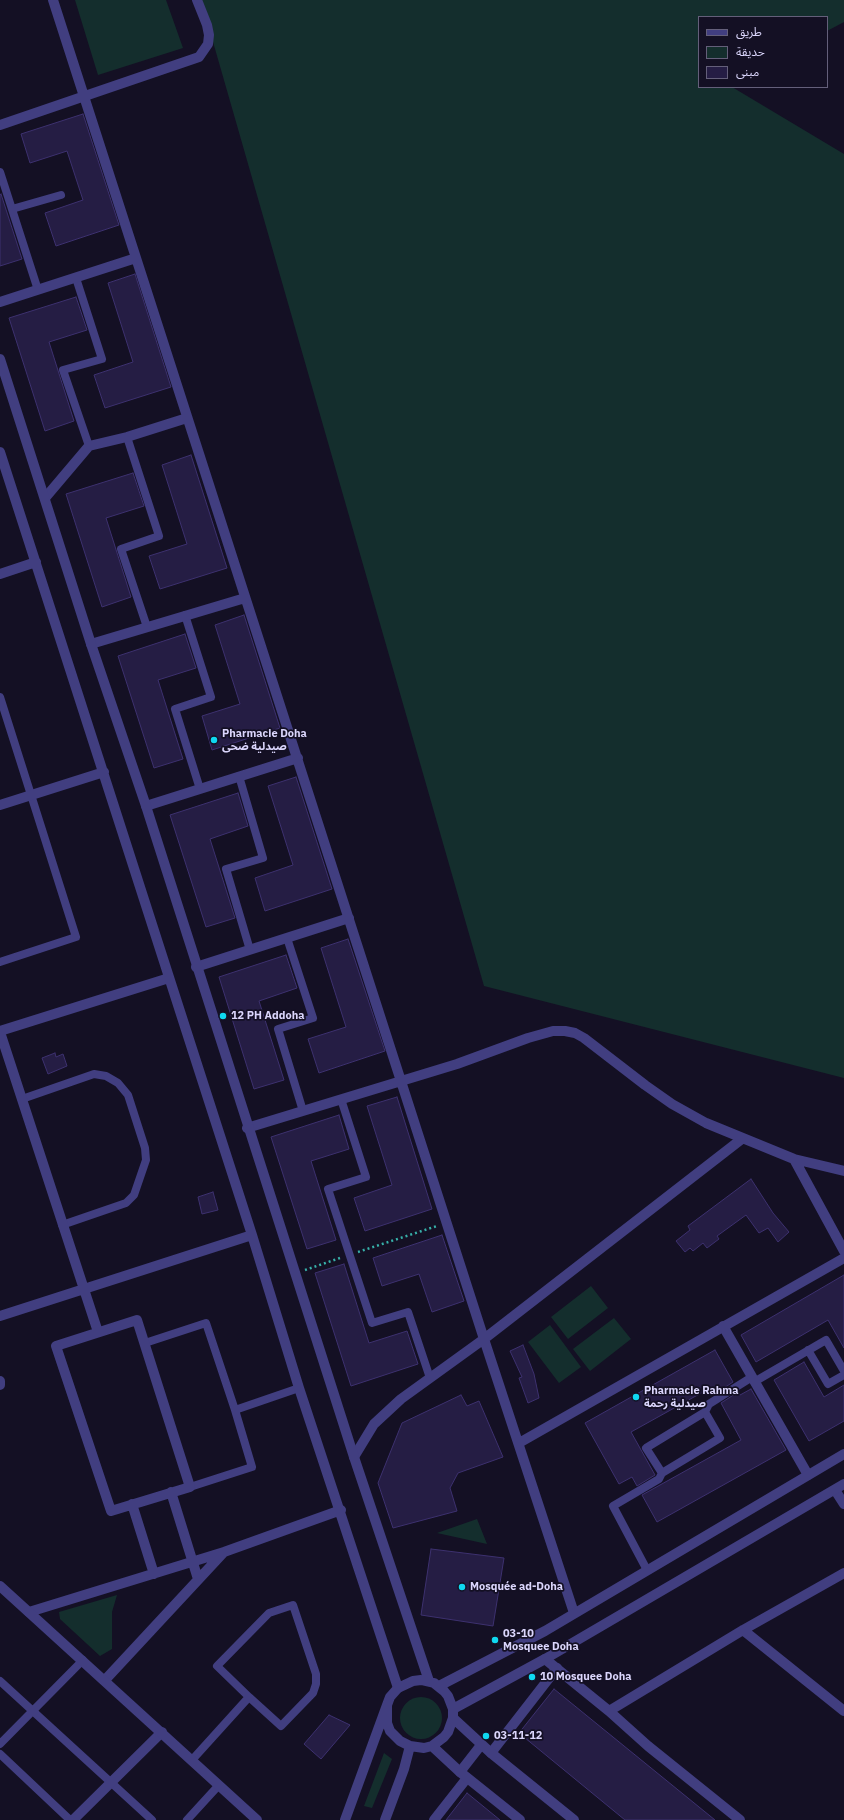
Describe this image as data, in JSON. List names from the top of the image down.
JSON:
{
  "places": [
    "Pharmacie Doha صيدلية ضحى",
    "12 PH Addoha",
    "Pharmacie Rahma صيدلية رحمة",
    "Mosquée ad-Doha",
    "03-10 Mosquee Doha",
    "10 Mosquee Doha",
    "03-11-12"
  ],
  "legend": ["طريق", "حديقة", "مبنى"]
}
